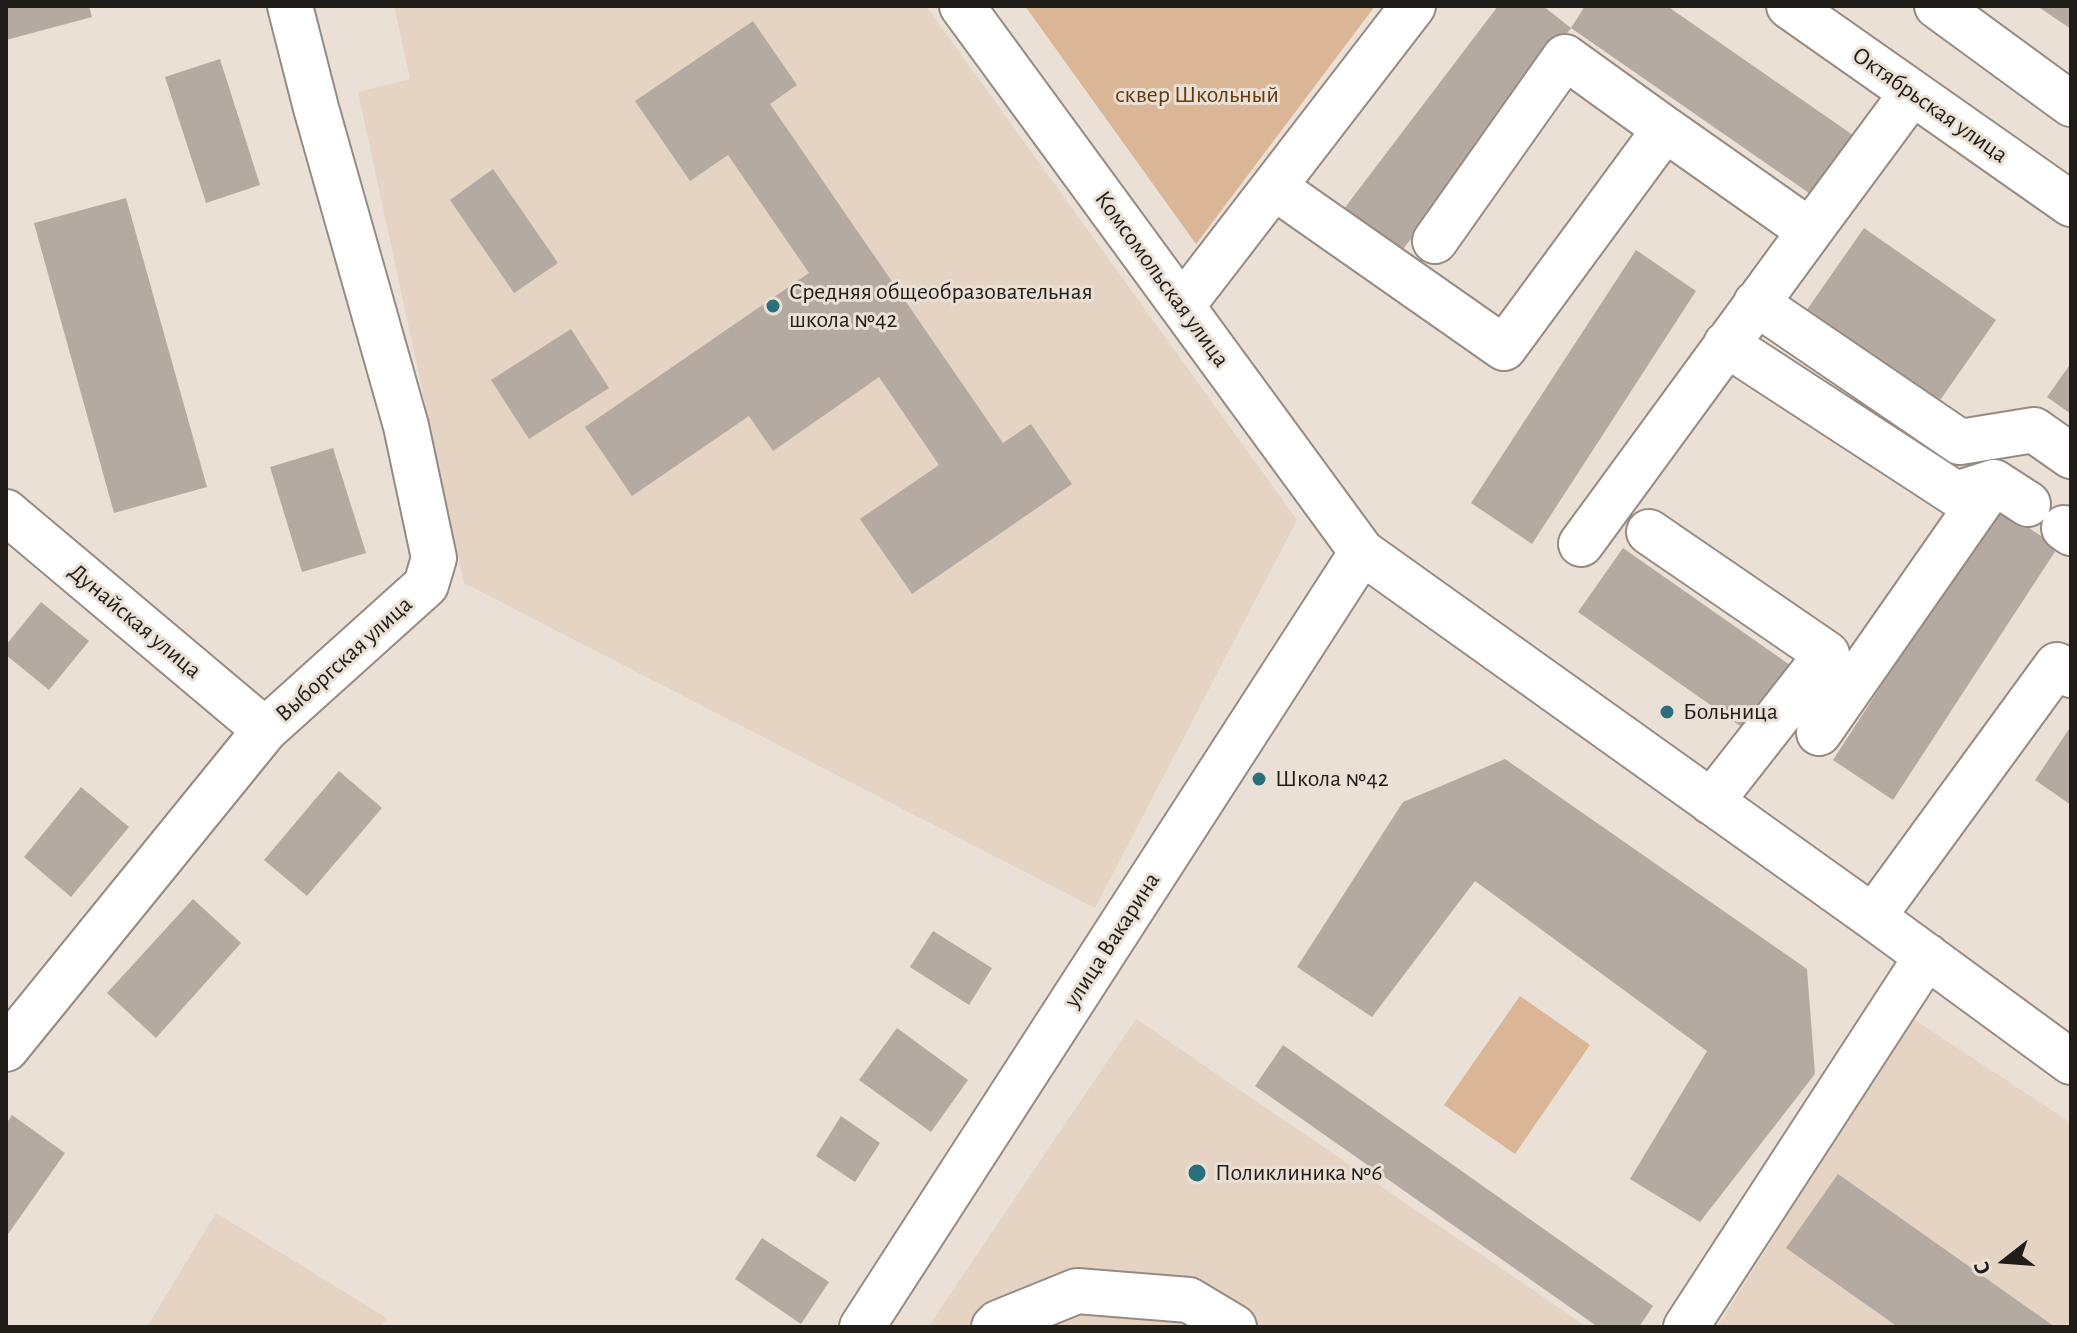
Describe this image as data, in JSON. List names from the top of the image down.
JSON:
{
  "streets": {
    "street": [
      "Октябрьская улица",
      "Комсомольская улица",
      "Дунайская улица",
      "Выборгская улица",
      "улица Вакарина"
    ]
  },
  "crossings": [
    ["Комсомольская улица", "улица Вакарина"],
    ["Дунайская улица", "Выборгская улица"]
  ],
  "parks": ["сквер Школьный"],
  "places": [
    "Средняя общеобразовательная школа №42",
    "Больница",
    "Школа №42",
    "Поликлиника №6"
  ],
  "north": "left"
}
